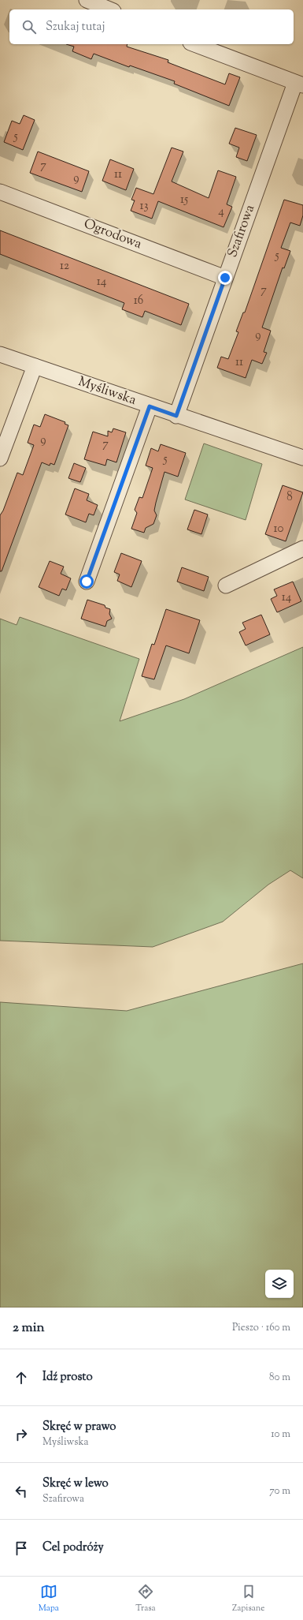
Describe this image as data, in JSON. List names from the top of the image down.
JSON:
{
  "streets": {
    "street": ["Szafirowa", "Ogrodowa", "Myśliwska"]
  },
  "crossings": [
    ["Szafirowa", "Ogrodowa"],
    ["Szafirowa", "Myśliwska"]
  ],
  "house_numbers": [
    "5",
    "7",
    "11",
    "9",
    "15",
    "13",
    "4",
    "5",
    "12",
    "14",
    "7",
    "16",
    "9",
    "11",
    "9",
    "7",
    "5",
    "8",
    "10",
    "14"
  ],
  "page": {
    "search": "Szukaj tutaj",
    "heading": ["2 min", "Pieszo · 160 m"],
    "list": [
      ["Idź prosto", "80 m"],
      ["Skręć w prawo", "Myśliwska", "10 m"],
      ["Skręć w lewo", "Szafirowa", "70 m"],
      "Cel podróży"
    ],
    "nav": ["Mapa", "Trasa", "Zapisane"]
  }
}
